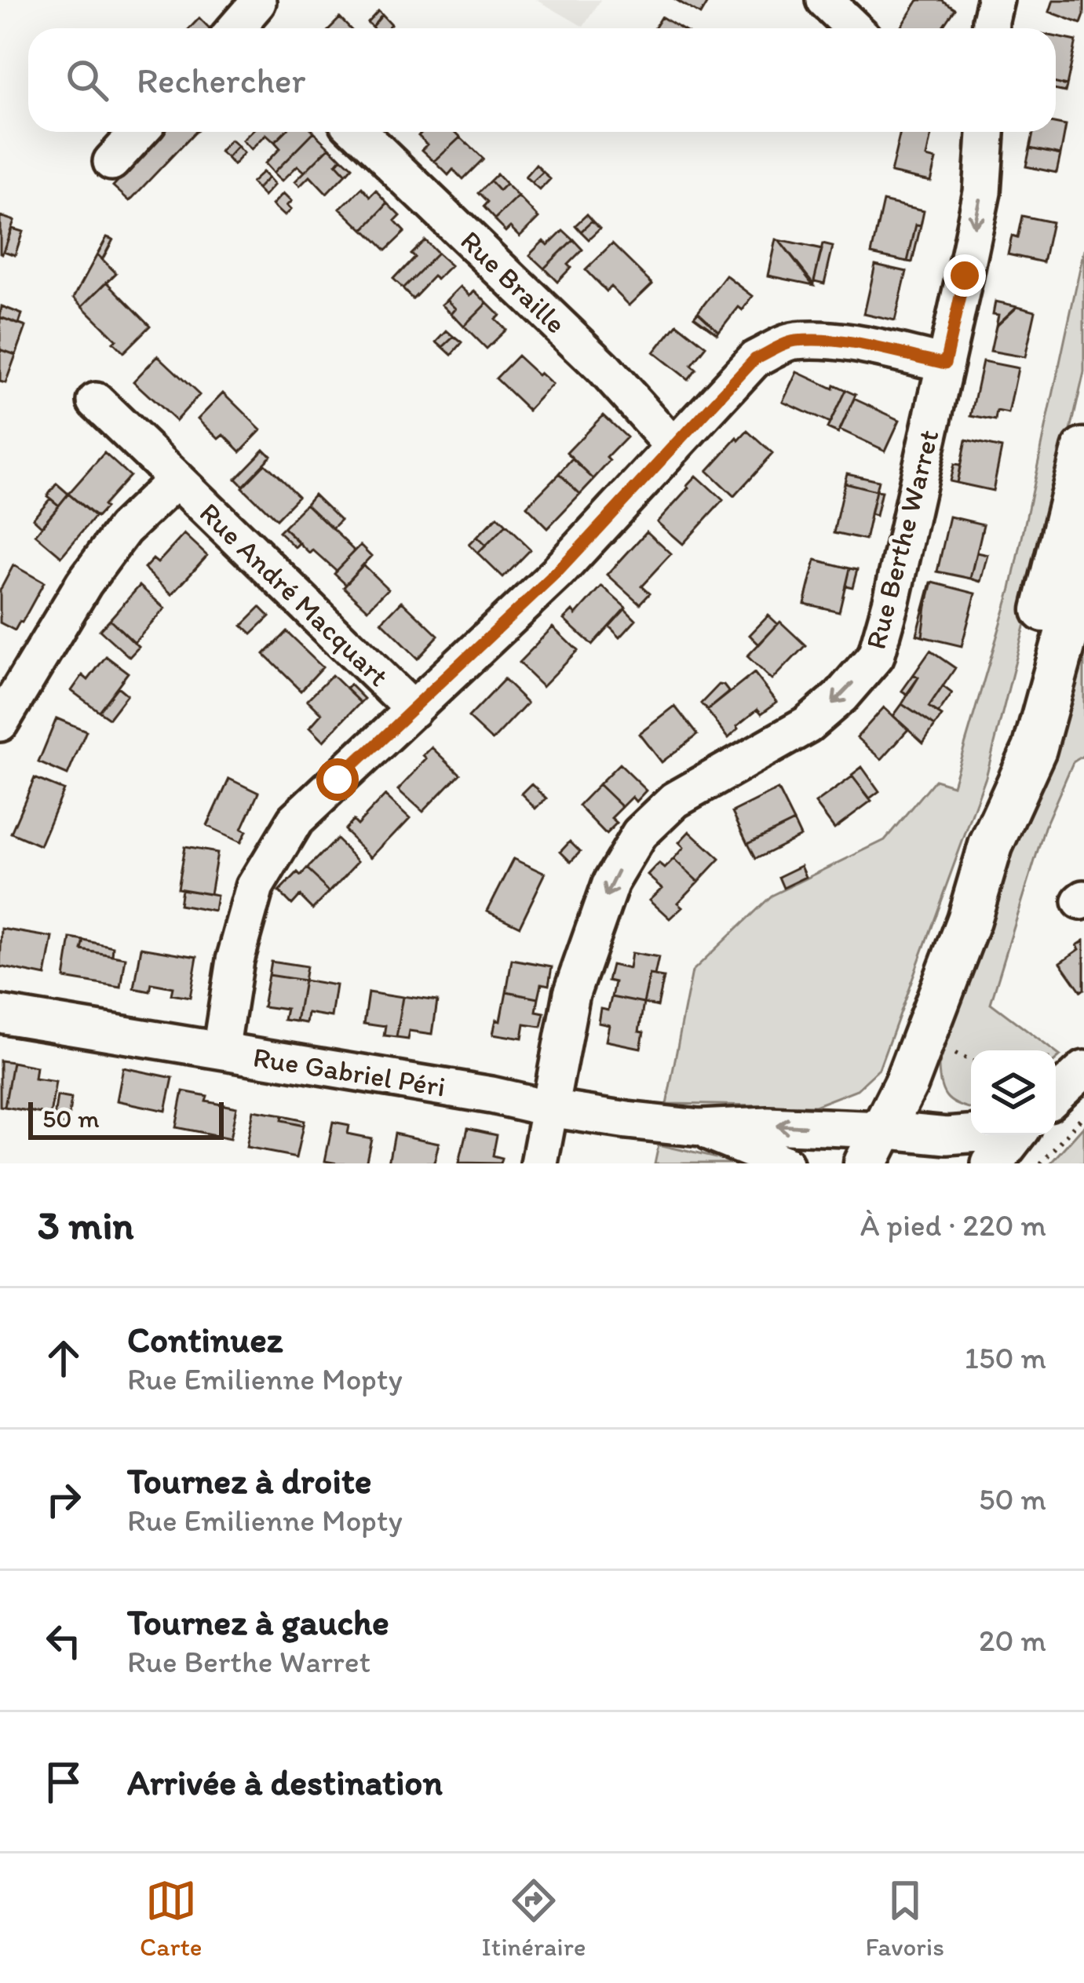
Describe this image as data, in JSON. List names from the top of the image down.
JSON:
{
  "streets": {
    "street": [
      "Rue Braille",
      "Rue Berthe Warret",
      "Rue André Macquart",
      "Rue Gabriel Péri"
    ]
  },
  "crossings": [
    ["Rue Berthe Warret", "Rue Gabriel Péri"]
  ],
  "scale_bar": "50 m",
  "page": {
    "search": "Rechercher",
    "scale": "50 m",
    "heading": ["3 min", "À pied · 220 m"],
    "list": [
      ["Continuez", "Rue Emilienne Mopty", "150 m"],
      ["Tournez à droite", "Rue Emilienne Mopty", "50 m"],
      ["Tournez à gauche", "Rue Berthe Warret", "20 m"],
      "Arrivée à destination"
    ],
    "nav": ["Carte", "Itinéraire", "Favoris"]
  }
}
